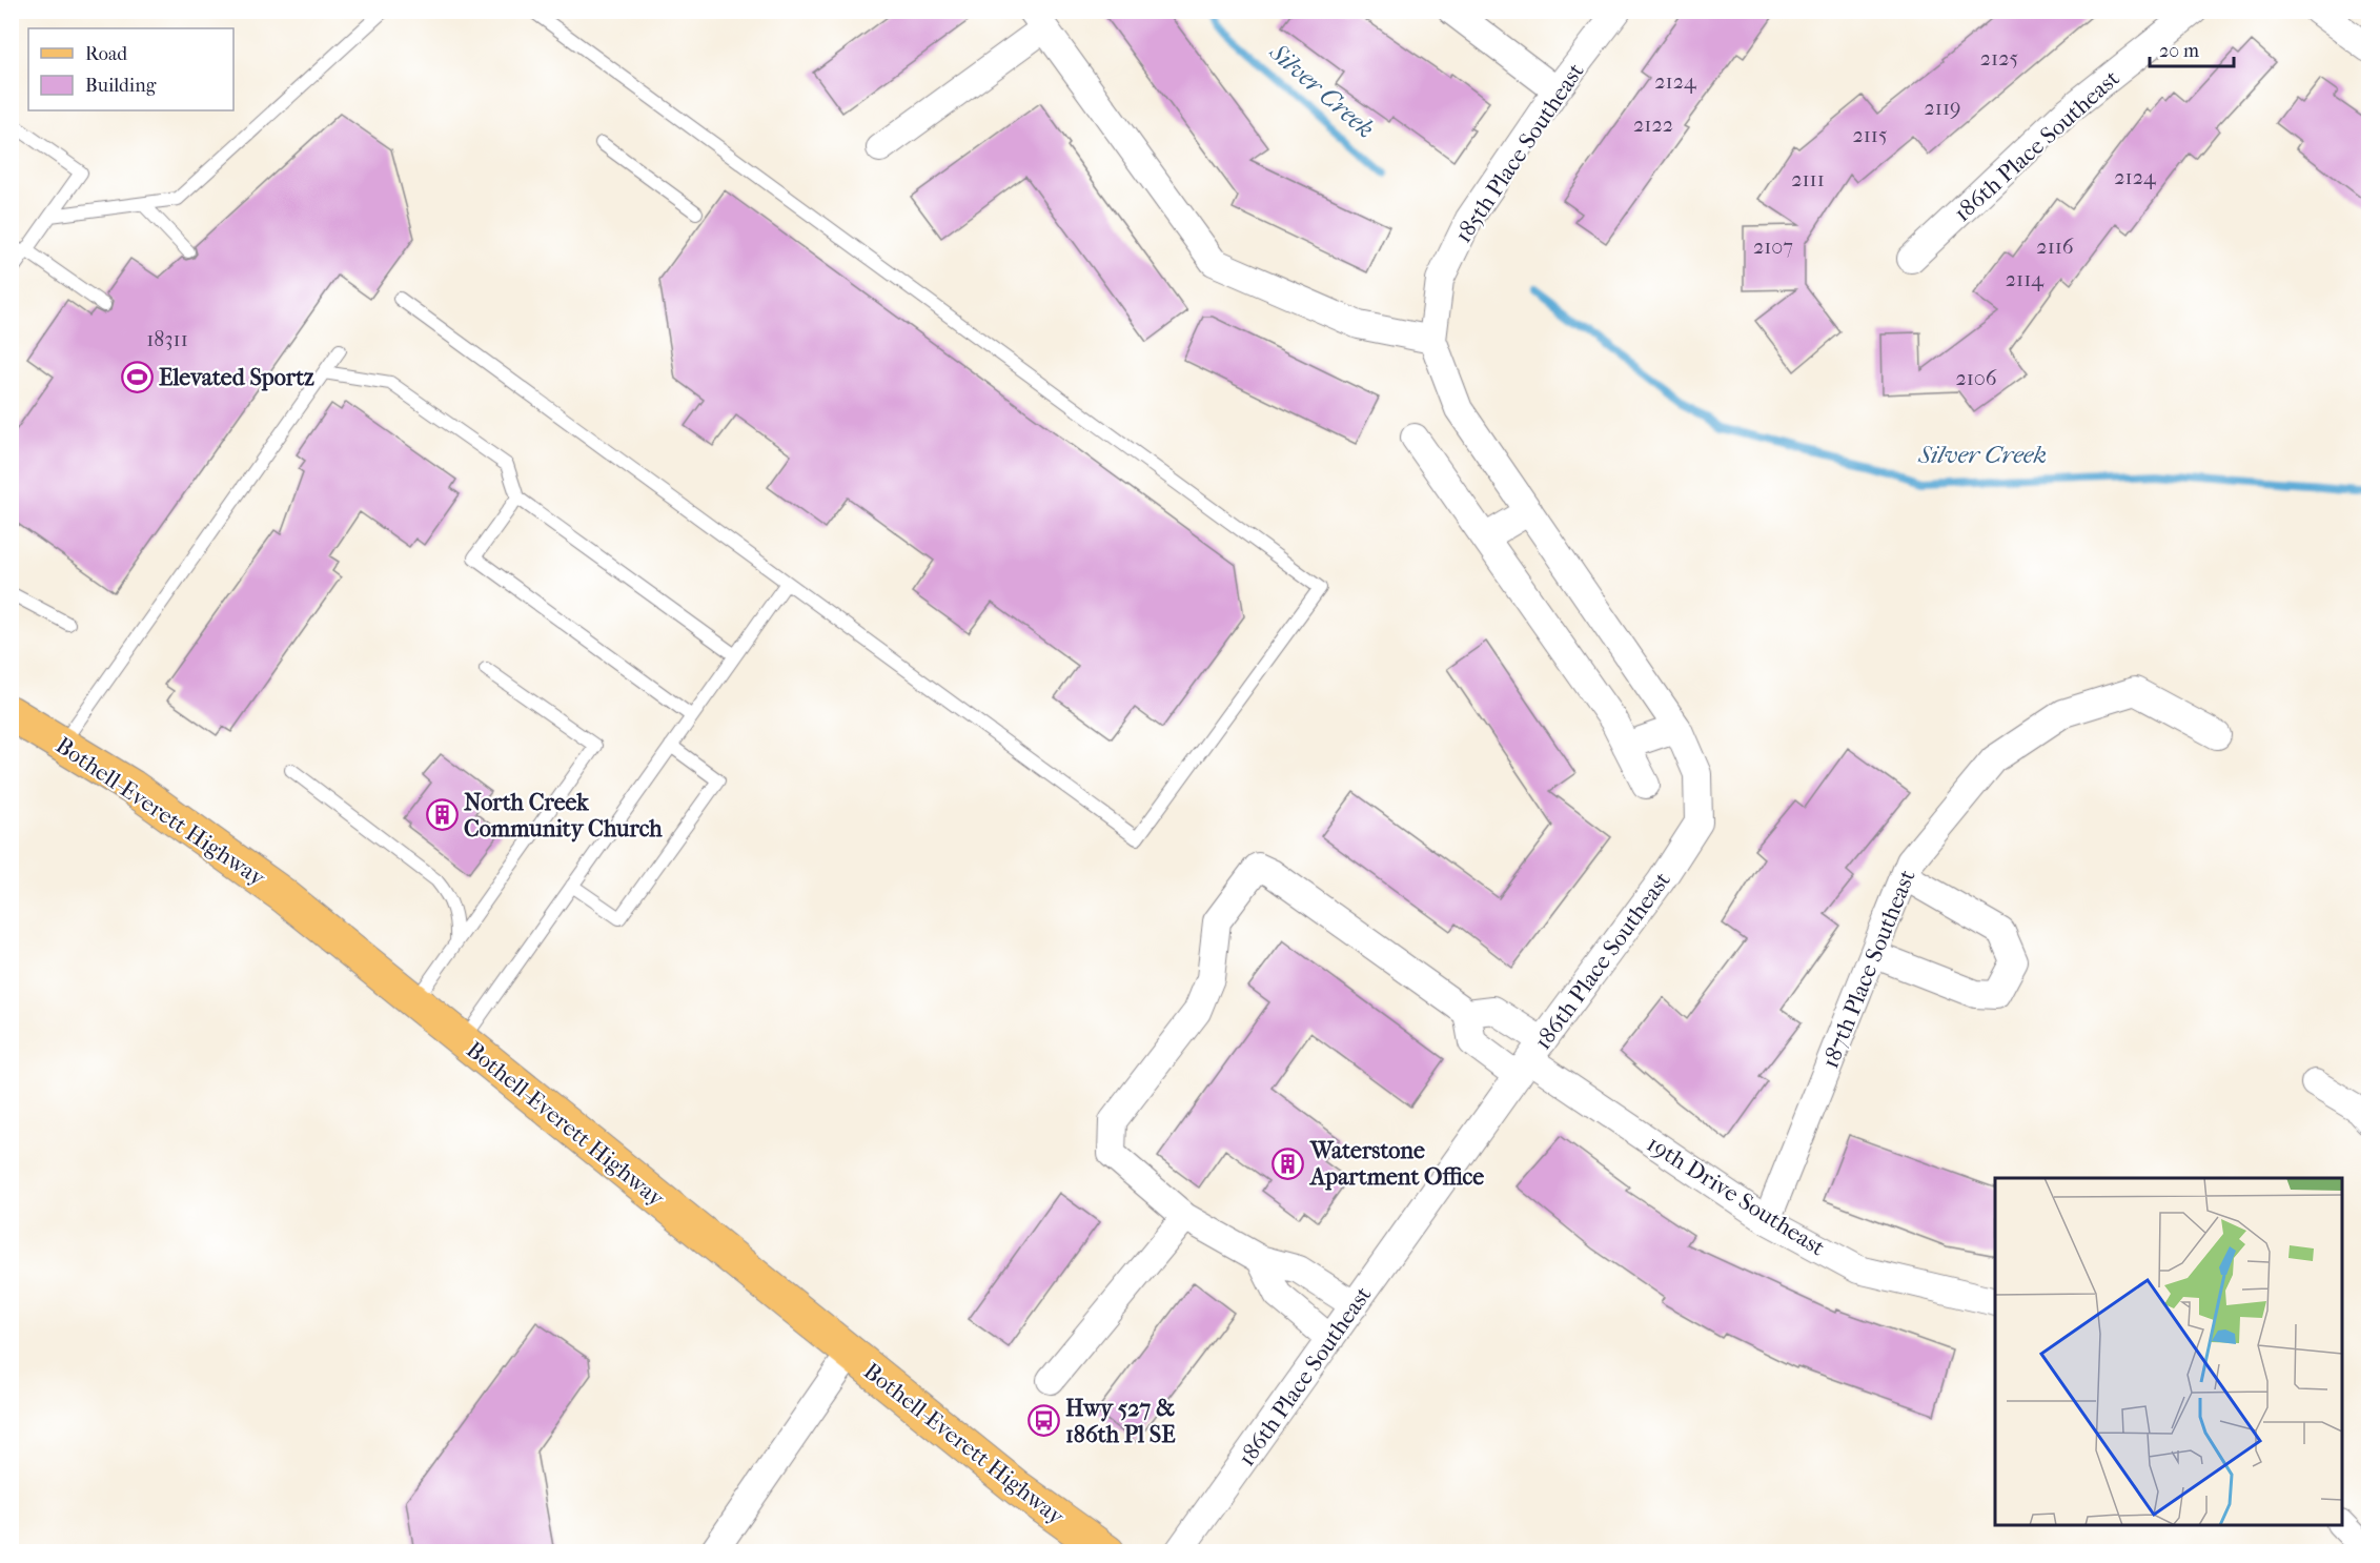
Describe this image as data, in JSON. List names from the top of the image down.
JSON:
{
  "streets": {
    "main road": ["Bothell-Everett Highway"],
    "street": [
      "186th Place Southeast",
      "185th Place Southeast",
      "187th Place Southeast",
      "19th Drive Southeast"
    ]
  },
  "crossings": [
    ["186th Place Southeast", "185th Place Southeast"],
    ["186th Place Southeast", "19th Drive Southeast"],
    ["187th Place Southeast", "19th Drive Southeast"]
  ],
  "water": ["Silver Creek"],
  "places": {
    "sports": ["Elevated Sportz"],
    "building": ["North Creek Community Church", "Waterstone Apartment Office"],
    "bus stop": ["Hwy 527 & 186th Pl SE"]
  },
  "house_numbers": [
    "2125",
    "2124",
    "2119",
    "2122",
    "2115",
    "2124",
    "2111",
    "2107",
    "2116",
    "2114",
    "18311",
    "2106"
  ],
  "legend": ["Road", "Building"],
  "scale_bar": "20 m"
}
